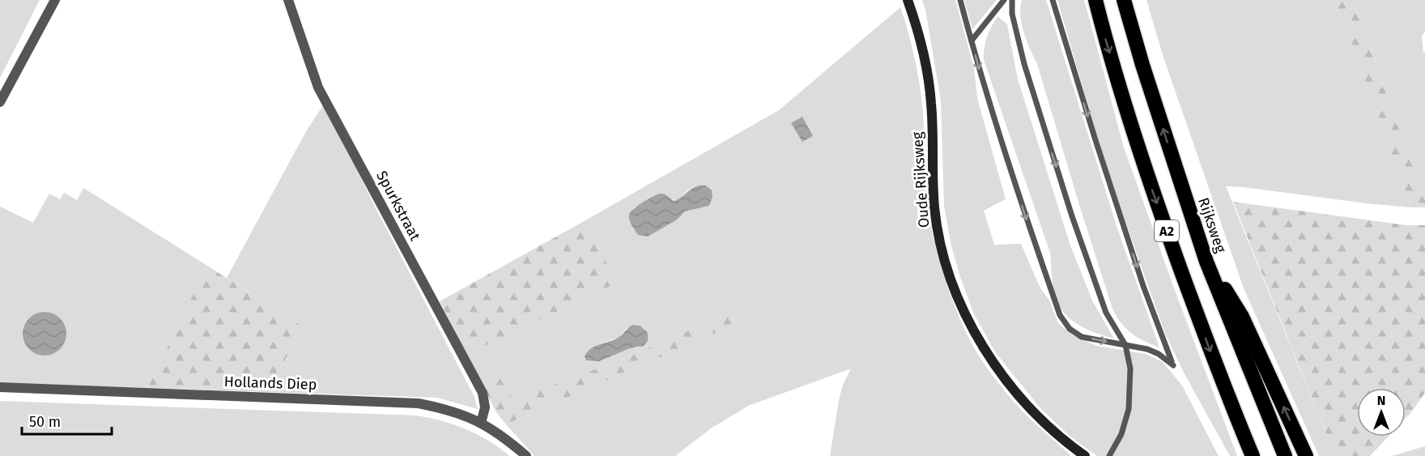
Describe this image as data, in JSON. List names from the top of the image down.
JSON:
{
  "streets": {
    "highway": ["Rijksweg", "A2"],
    "street": ["Oude Rijksweg", "Spurkstraat", "Hollands Diep"]
  },
  "crossings": [
    ["Spurkstraat", "Hollands Diep"],
    ["Rijksweg", "A2"]
  ],
  "scale_bar": "50 m",
  "north": "top"
}
